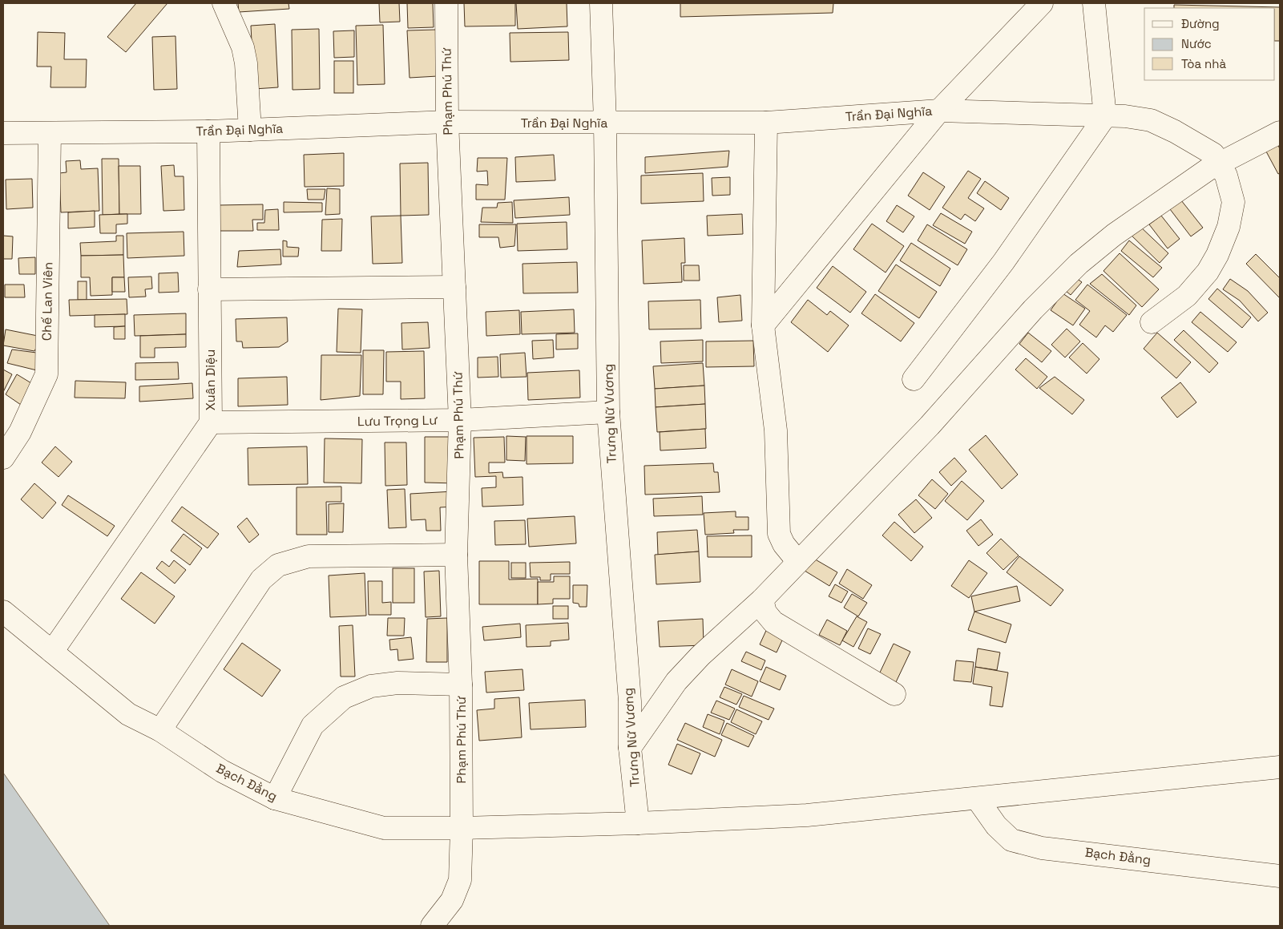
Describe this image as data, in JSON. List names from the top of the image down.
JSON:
{
  "streets": {
    "street": [
      "Phạm Phú Thứ",
      "Trần Đại Nghĩa",
      "Chế Lan Viên",
      "Xuân Diệu",
      "Trưng Nữ Vương",
      "Lưu Trọng Lư",
      "Bạch Đằng"
    ]
  },
  "crossings": [
    ["Phạm Phú Thứ", "Trần Đại Nghĩa"],
    ["Phạm Phú Thứ", "Lưu Trọng Lư"],
    ["Phạm Phú Thứ", "Bạch Đằng"],
    ["Trần Đại Nghĩa", "Chế Lan Viên"],
    ["Trần Đại Nghĩa", "Xuân Diệu"],
    ["Trần Đại Nghĩa", "Trưng Nữ Vương"],
    ["Xuân Diệu", "Lưu Trọng Lư"],
    ["Xuân Diệu", "Bạch Đằng"],
    ["Trưng Nữ Vương", "Lưu Trọng Lư"],
    ["Trưng Nữ Vương", "Bạch Đằng"]
  ],
  "legend": ["Đường", "Nước", "Tòa nhà"]
}
